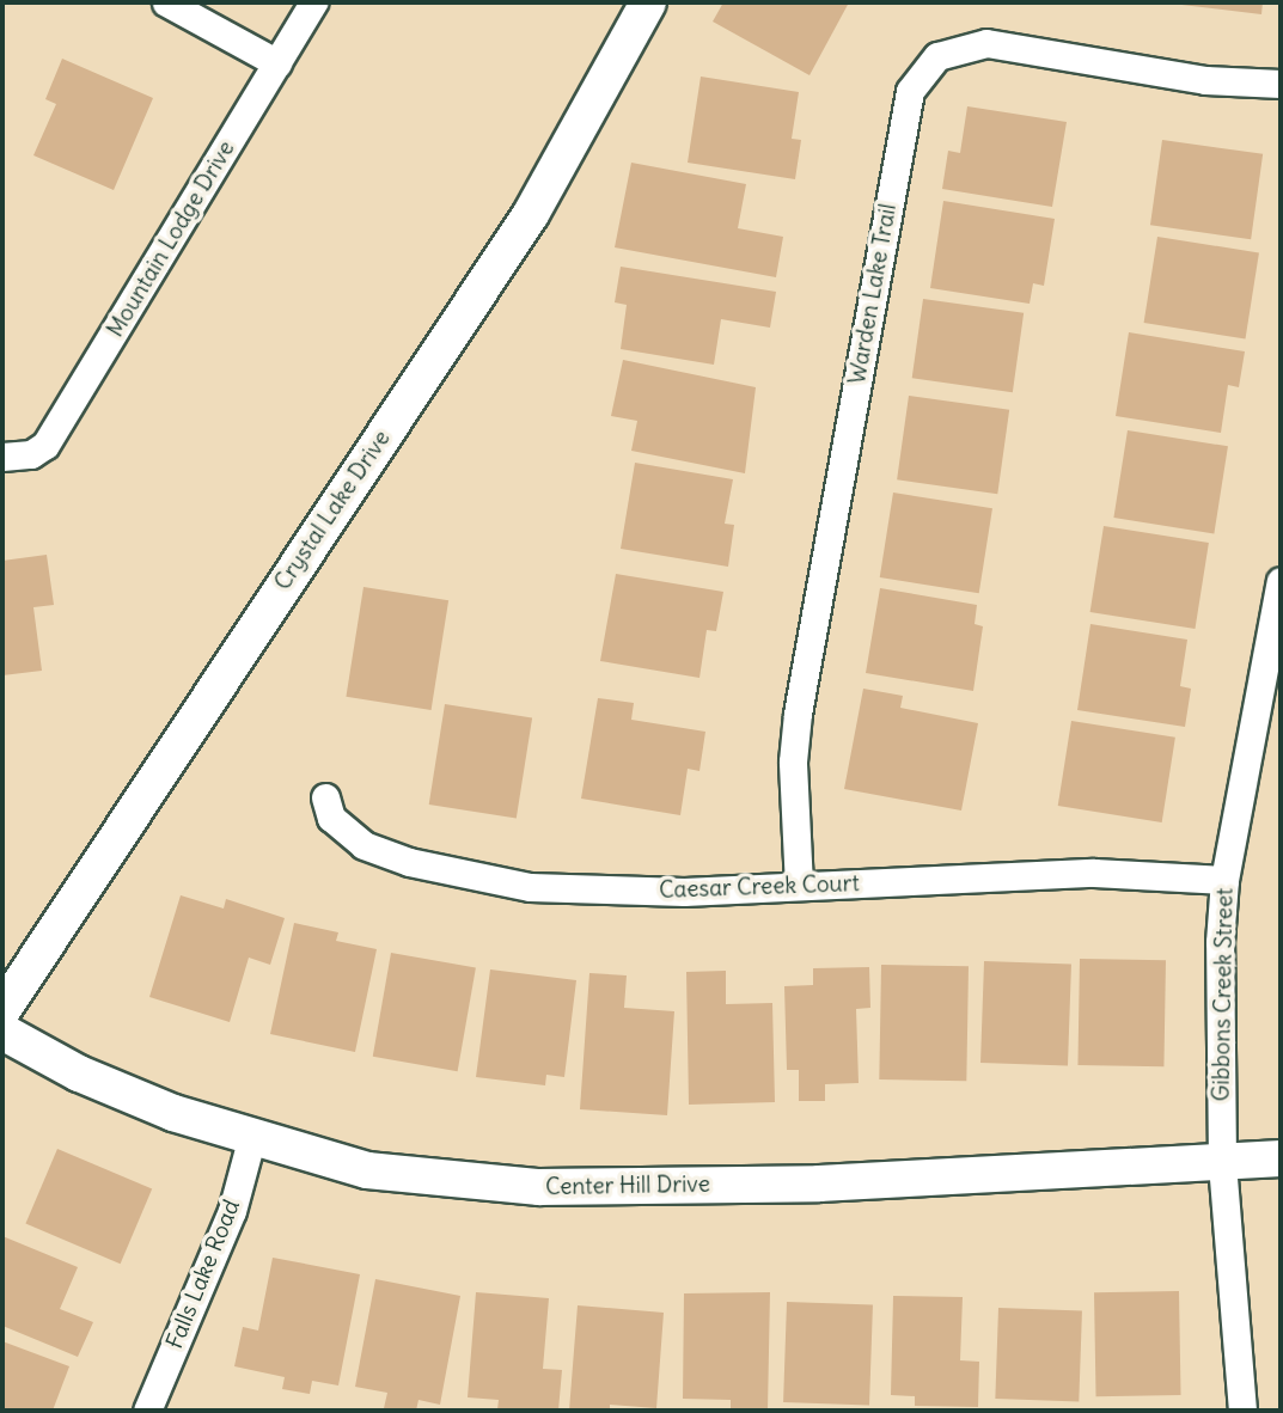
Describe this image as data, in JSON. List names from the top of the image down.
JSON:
{
  "streets": {
    "street": [
      "Mountain Lodge Drive",
      "Warden Lake Trail",
      "Crystal Lake Drive",
      "Caesar Creek Court",
      "Gibbons Creek Street",
      "Center Hill Drive",
      "Falls Lake Road"
    ]
  },
  "crossings": [
    ["Warden Lake Trail", "Caesar Creek Court"],
    ["Caesar Creek Court", "Gibbons Creek Street"],
    ["Gibbons Creek Street", "Center Hill Drive"],
    ["Center Hill Drive", "Falls Lake Road"]
  ]
}
